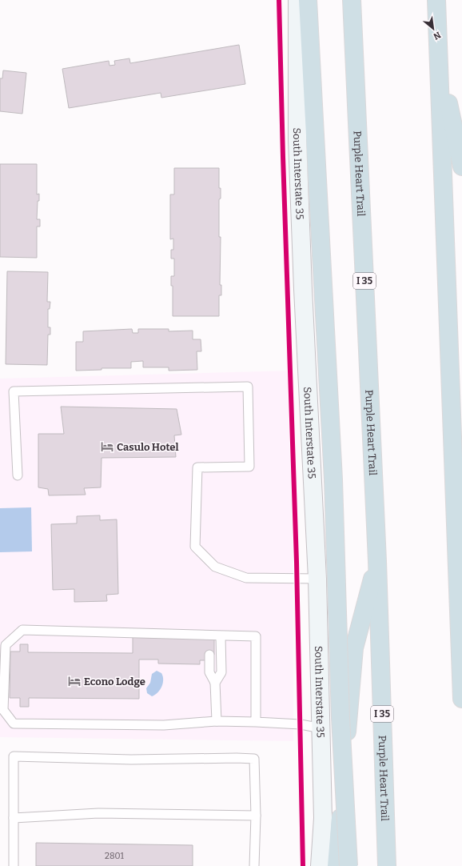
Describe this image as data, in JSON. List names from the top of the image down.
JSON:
{
  "streets": {
    "highway": ["Purple Heart Trail", "I 35"],
    "main road": ["South Interstate 35"]
  },
  "places": {
    "hotel": ["Casulo Hotel", "Econo Lodge"]
  },
  "house_numbers": ["2801"],
  "north": "bottom right"
}
